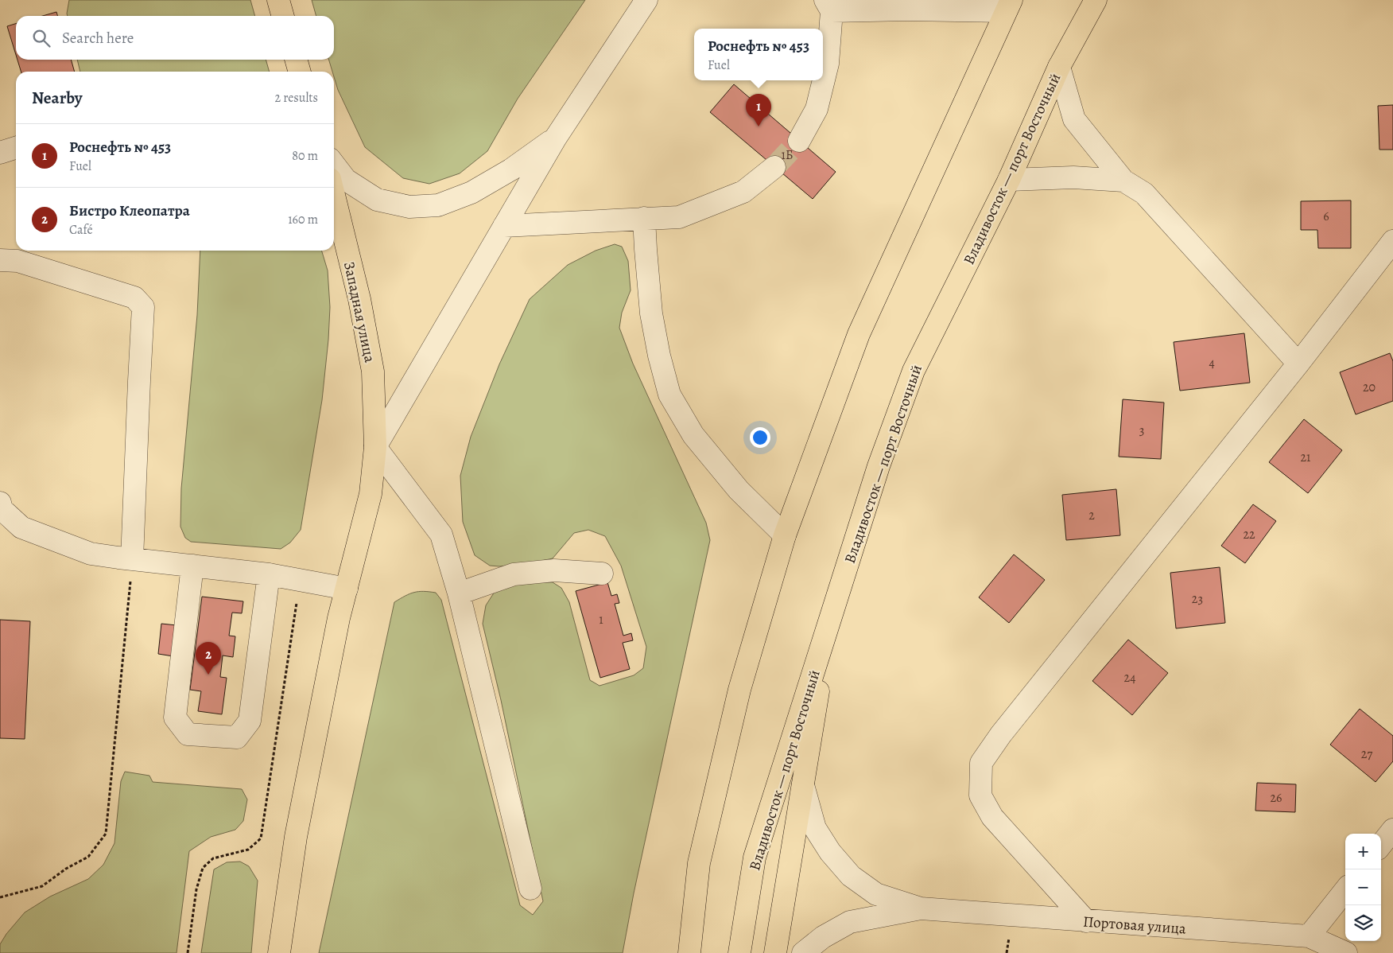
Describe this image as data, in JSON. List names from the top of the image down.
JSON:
{
  "streets": {
    "main road": ["Владивосток — порт Восточный", "Западная улица"],
    "street": ["Портовая улица"]
  },
  "house_numbers": [
    "1Б",
    "6",
    "4",
    "20",
    "3",
    "21",
    "2",
    "22",
    "23",
    "1",
    "24",
    "27",
    "26"
  ],
  "page": {
    "search": "Search here",
    "popup": ["Роснефть № 453", "Fuel"],
    "heading": ["Nearby", "2 results"],
    "pins": ["1", "2"],
    "list": [
      {
        "mark": "1",
        "name": "Роснефть № 453",
        "note": "Fuel",
        "value": "80 m"
      },
      {
        "mark": "2",
        "name": "Бистро Клеопатра",
        "note": "Café",
        "value": "160 m"
      }
    ],
    "map_buttons": ["+", "−"]
  }
}
